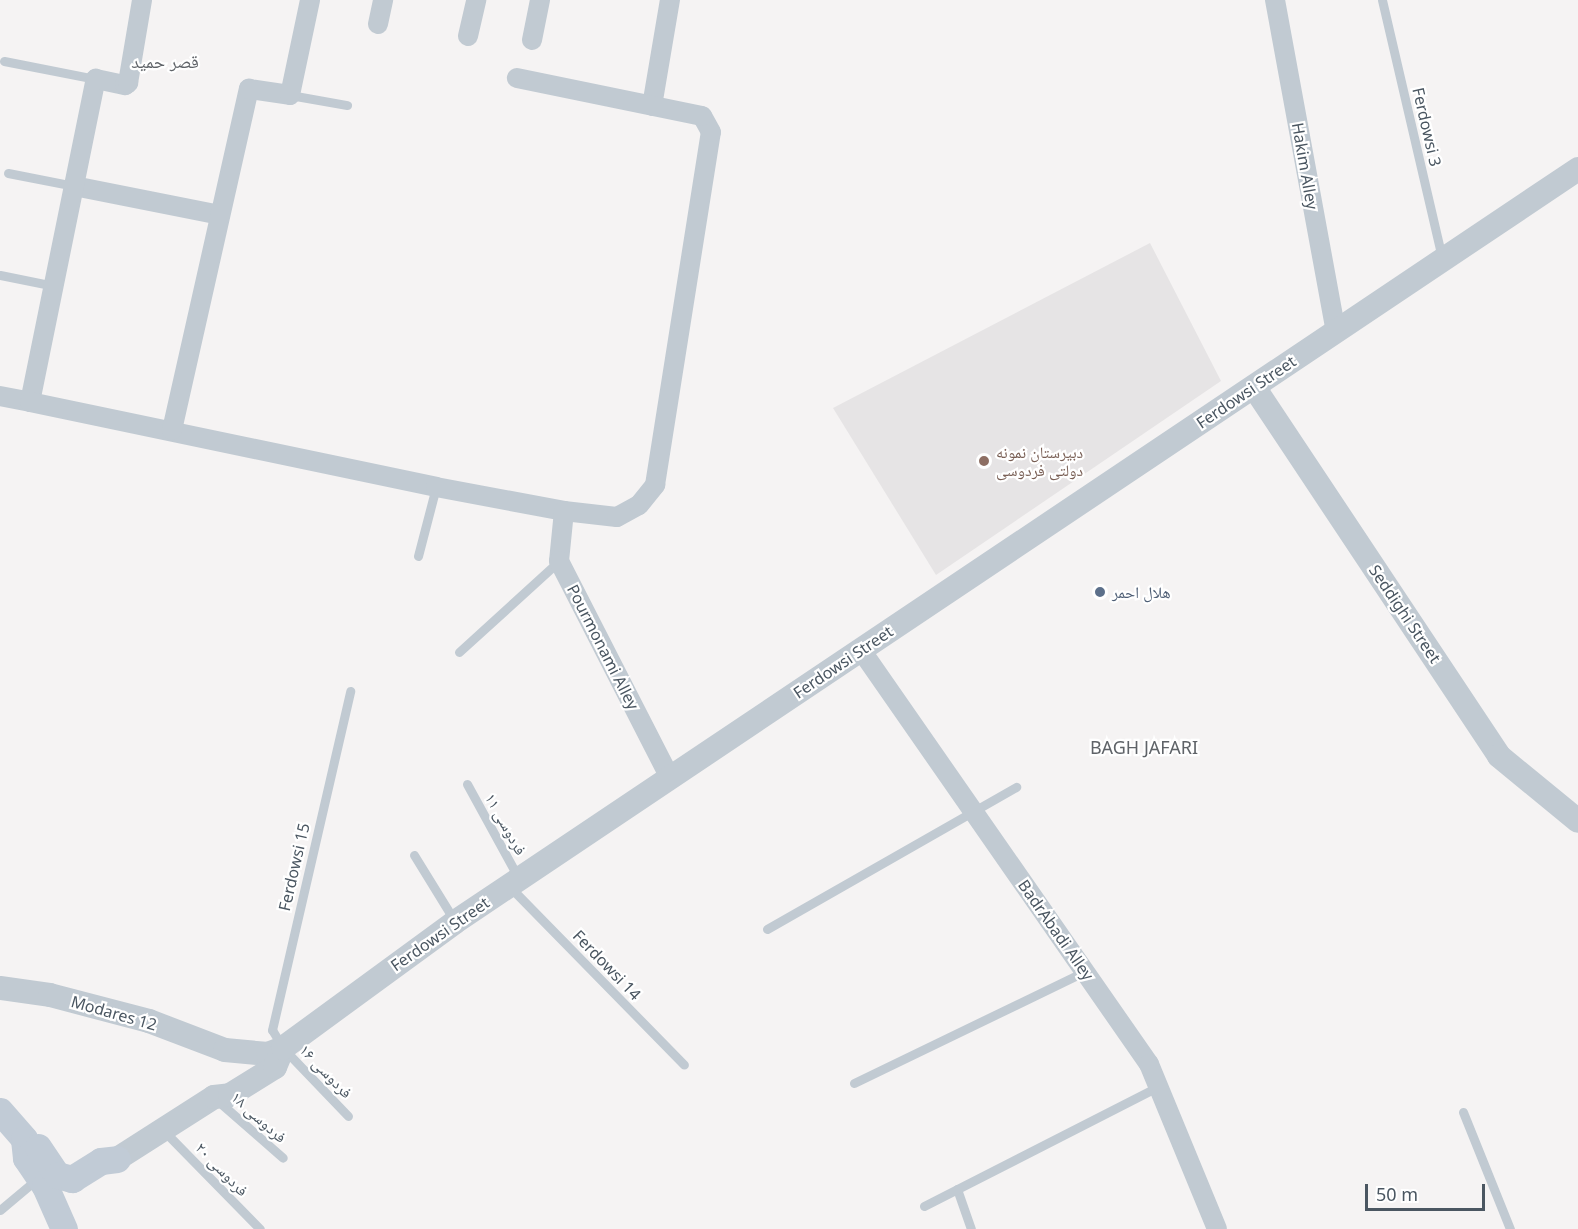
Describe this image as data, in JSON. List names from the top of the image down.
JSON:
{
  "streets": {
    "street": [
      "Hakim Alley",
      "Ferdowsi Street",
      "Seddighi Street",
      "Pourmonami Alley",
      "BadrAbadi Alley",
      "Modares 12"
    ],
    "lane": [
      "Ferdowsi 3",
      "فردوسی ۱۱",
      "Ferdowsi 15",
      "Ferdowsi 14",
      "فردوسی ۱۶",
      "فردوسی ۱۸",
      "فردوسی ۲۰"
    ]
  },
  "crossings": [
    ["Ferdowsi 3", "Ferdowsi Street"],
    ["Hakim Alley", "Ferdowsi Street"],
    ["Ferdowsi Street", "Seddighi Street"],
    ["Ferdowsi Street", "Pourmonami Alley"],
    ["Ferdowsi Street", "فردوسی ۱۱"],
    ["Ferdowsi Street", "Ferdowsi 15"],
    ["Ferdowsi Street", "BadrAbadi Alley"],
    ["Ferdowsi Street", "Ferdowsi 14"],
    ["Ferdowsi Street", "Modares 12"],
    ["Ferdowsi Street", "فردوسی ۱۶"],
    ["Ferdowsi Street", "فردوسی ۱۸"],
    ["Ferdowsi Street", "فردوسی ۲۰"],
    ["فردوسی ۱۱", "Ferdowsi 14"],
    ["Ferdowsi 15", "Modares 12"],
    ["Ferdowsi 15", "فردوسی ۱۶"],
    ["Modares 12", "فردوسی ۱۶"]
  ],
  "districts": ["قصر حمید", "BAGH JAFARI"],
  "places": ["دبیرستان نمونه دولتی فردوسی", "هلال احمر"],
  "scale_bar": "50 m"
}
